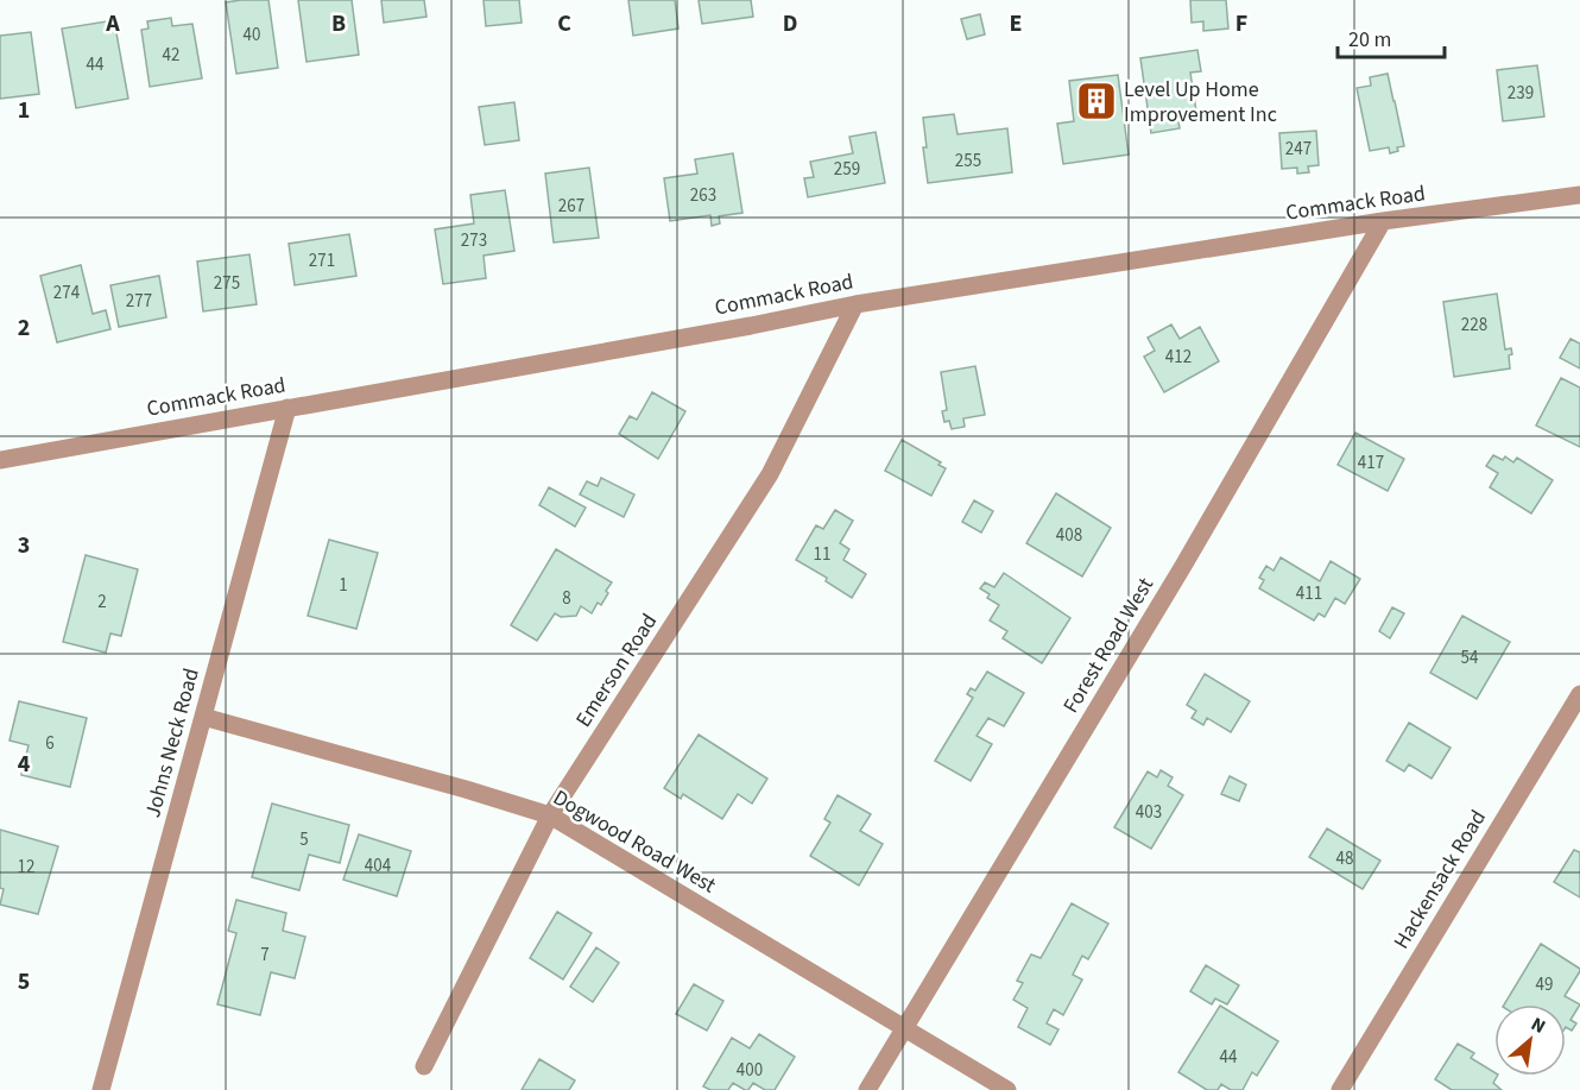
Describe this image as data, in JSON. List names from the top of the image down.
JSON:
{
  "streets": {
    "street": [
      "Commack Road",
      "Forest Road West",
      "Emerson Road",
      "Johns Neck Road",
      "Dogwood Road West",
      "Hackensack Road"
    ]
  },
  "crossings": [
    ["Commack Road", "Forest Road West"],
    ["Commack Road", "Emerson Road"],
    ["Commack Road", "Johns Neck Road"],
    ["Forest Road West", "Dogwood Road West"],
    ["Emerson Road", "Dogwood Road West"],
    ["Johns Neck Road", "Dogwood Road West"]
  ],
  "places": {
    "building": ["Level Up Home Improvement Inc"]
  },
  "house_numbers": [
    "40",
    "42",
    "44",
    "239",
    "247",
    "255",
    "259",
    "263",
    "267",
    "273",
    "271",
    "275",
    "274",
    "277",
    "228",
    "412",
    "417",
    "408",
    "11",
    "1",
    "411",
    "8",
    "2",
    "54",
    "6",
    "403",
    "5",
    "48",
    "404",
    "12",
    "7",
    "49",
    "44",
    "400"
  ],
  "scale_bar": "20 m",
  "north": "top right",
  "grid": {
    "columns": [
      "A",
      "B",
      "C",
      "D",
      "E",
      "F"
    ],
    "rows": [
      "1",
      "2",
      "3",
      "4",
      "5"
    ]
  }
}
